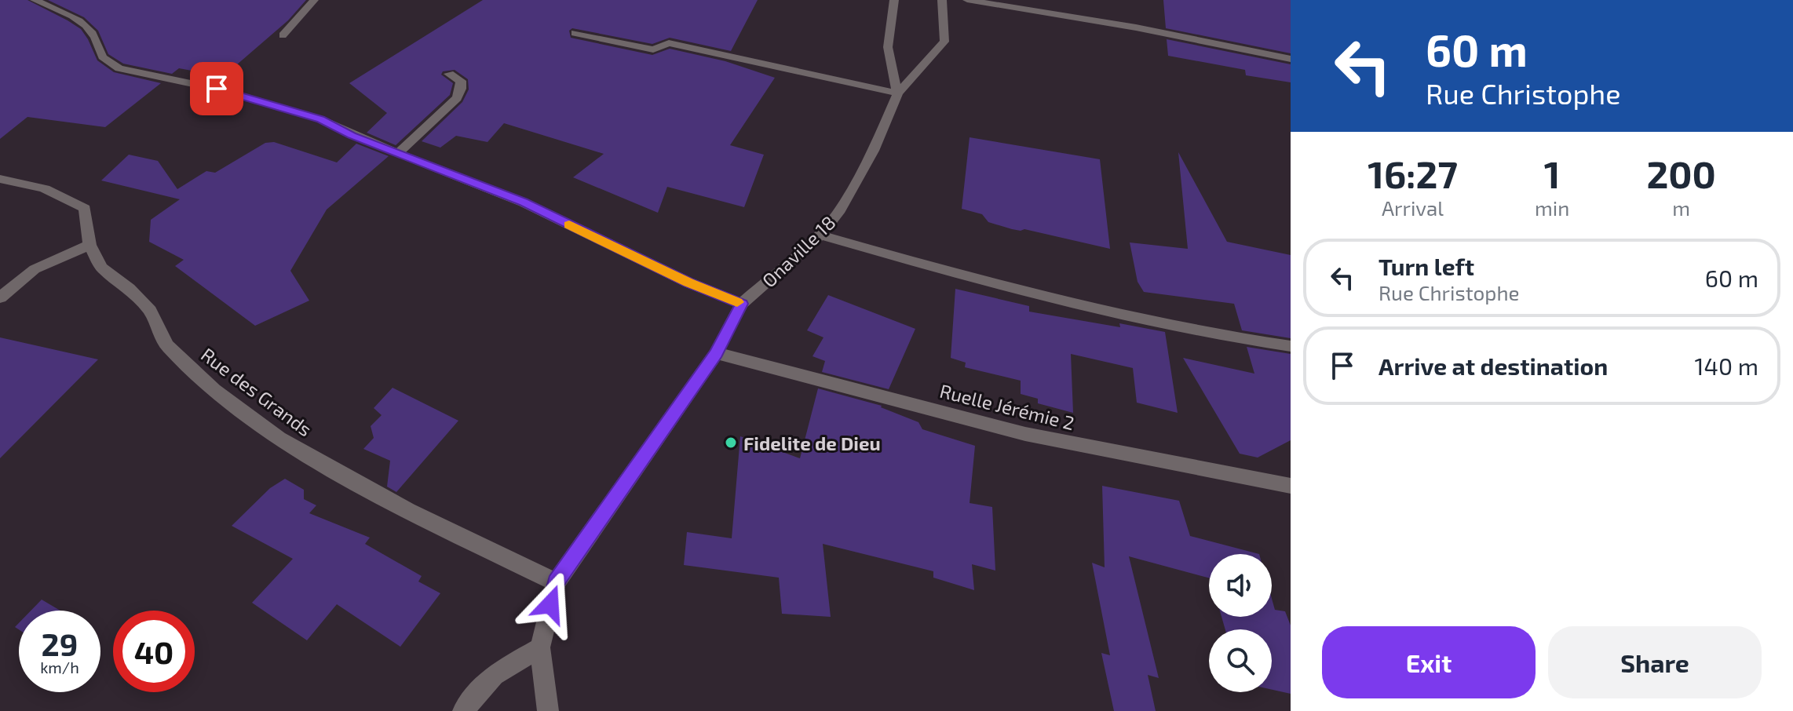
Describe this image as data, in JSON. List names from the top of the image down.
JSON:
{
  "streets": {
    "street": ["Onaville 18", "Rue des Grands", "Ruelle Jérémie 2"]
  },
  "crossings": [
    ["Onaville 18", "Rue des Grands"],
    ["Onaville 18", "Ruelle Jérémie 2"]
  ],
  "places": ["Fidelite de Dieu"],
  "page": {
    "turn": ["60 m", "Rue Christophe"],
    "eta": [
      "16:27",
      "Arrival",
      "1",
      "min",
      "200",
      "m"
    ],
    "list": [
      {
        "name": "Turn left",
        "note": "Rue Christophe",
        "value": "60 m"
      },
      {
        "name": "Arrive at destination",
        "value": "140 m"
      }
    ],
    "speed": "29 km/h",
    "limit": "40",
    "buttons": ["Exit", "Share"]
  }
}
